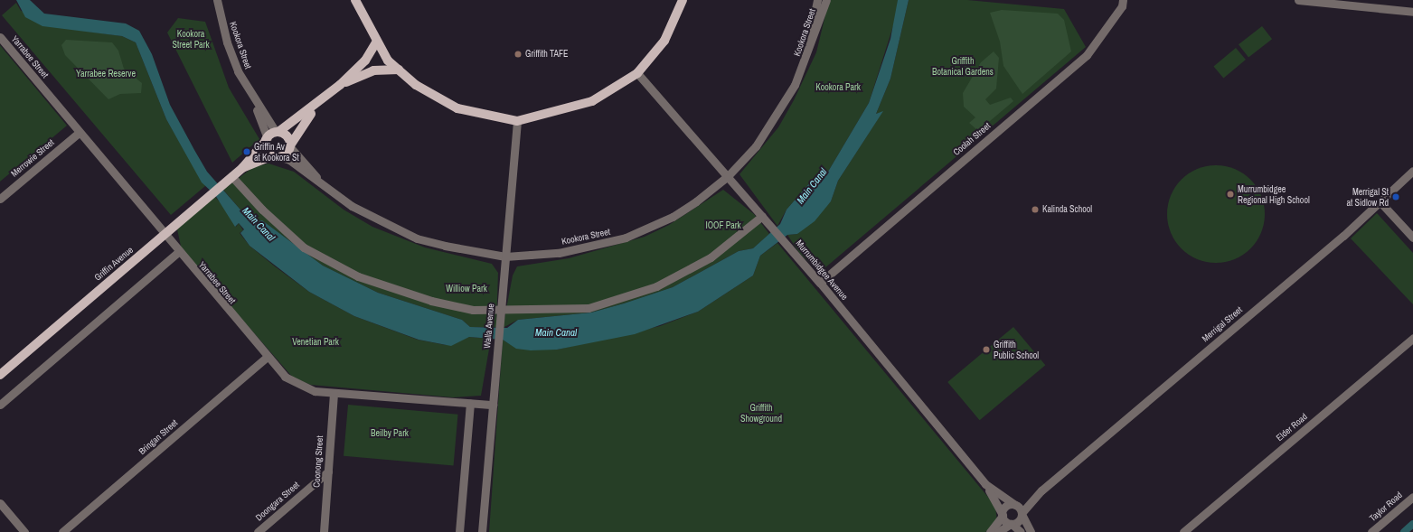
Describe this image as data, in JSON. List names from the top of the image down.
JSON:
{
  "streets": {
    "main road": ["Griffin Avenue"],
    "street": [
      "Kookora Street",
      "Yarrabee Street",
      "Coolah Street",
      "Merrowie Street",
      "Murrumbidgee Avenue",
      "Merrigal Street",
      "Walla Avenue",
      "Elder Road",
      "Bringan Street",
      "Coonong Street",
      "Doongara Street",
      "Taylor Road"
    ]
  },
  "crossings": [
    ["Kookora Street", "Griffin Avenue"],
    ["Kookora Street", "Murrumbidgee Avenue"],
    ["Kookora Street", "Walla Avenue"],
    ["Yarrabee Street", "Merrowie Street"],
    ["Yarrabee Street", "Griffin Avenue"],
    ["Yarrabee Street", "Walla Avenue"],
    ["Yarrabee Street", "Bringan Street"],
    ["Yarrabee Street", "Coonong Street"],
    ["Coolah Street", "Murrumbidgee Avenue"],
    ["Murrumbidgee Avenue", "Merrigal Street"],
    ["Coonong Street", "Doongara Street"]
  ],
  "water": ["Main Canal"],
  "parks": [
    "Kookora Street Park",
    "Griffith Botanical Gardens",
    "Yarrabee Reserve",
    "Kookora Park",
    "IOOF Park",
    "Williow Park",
    "Venetian Park",
    "Griffith Showground",
    "Beilby Park"
  ],
  "places": [
    "Griffith TAFE",
    "Griffin Av at Kookora St",
    "Murrumbidgee Regional High School",
    "Merrigal St at Sidlow Rd",
    "Kalinda School",
    "Griffith Public School"
  ]
}
